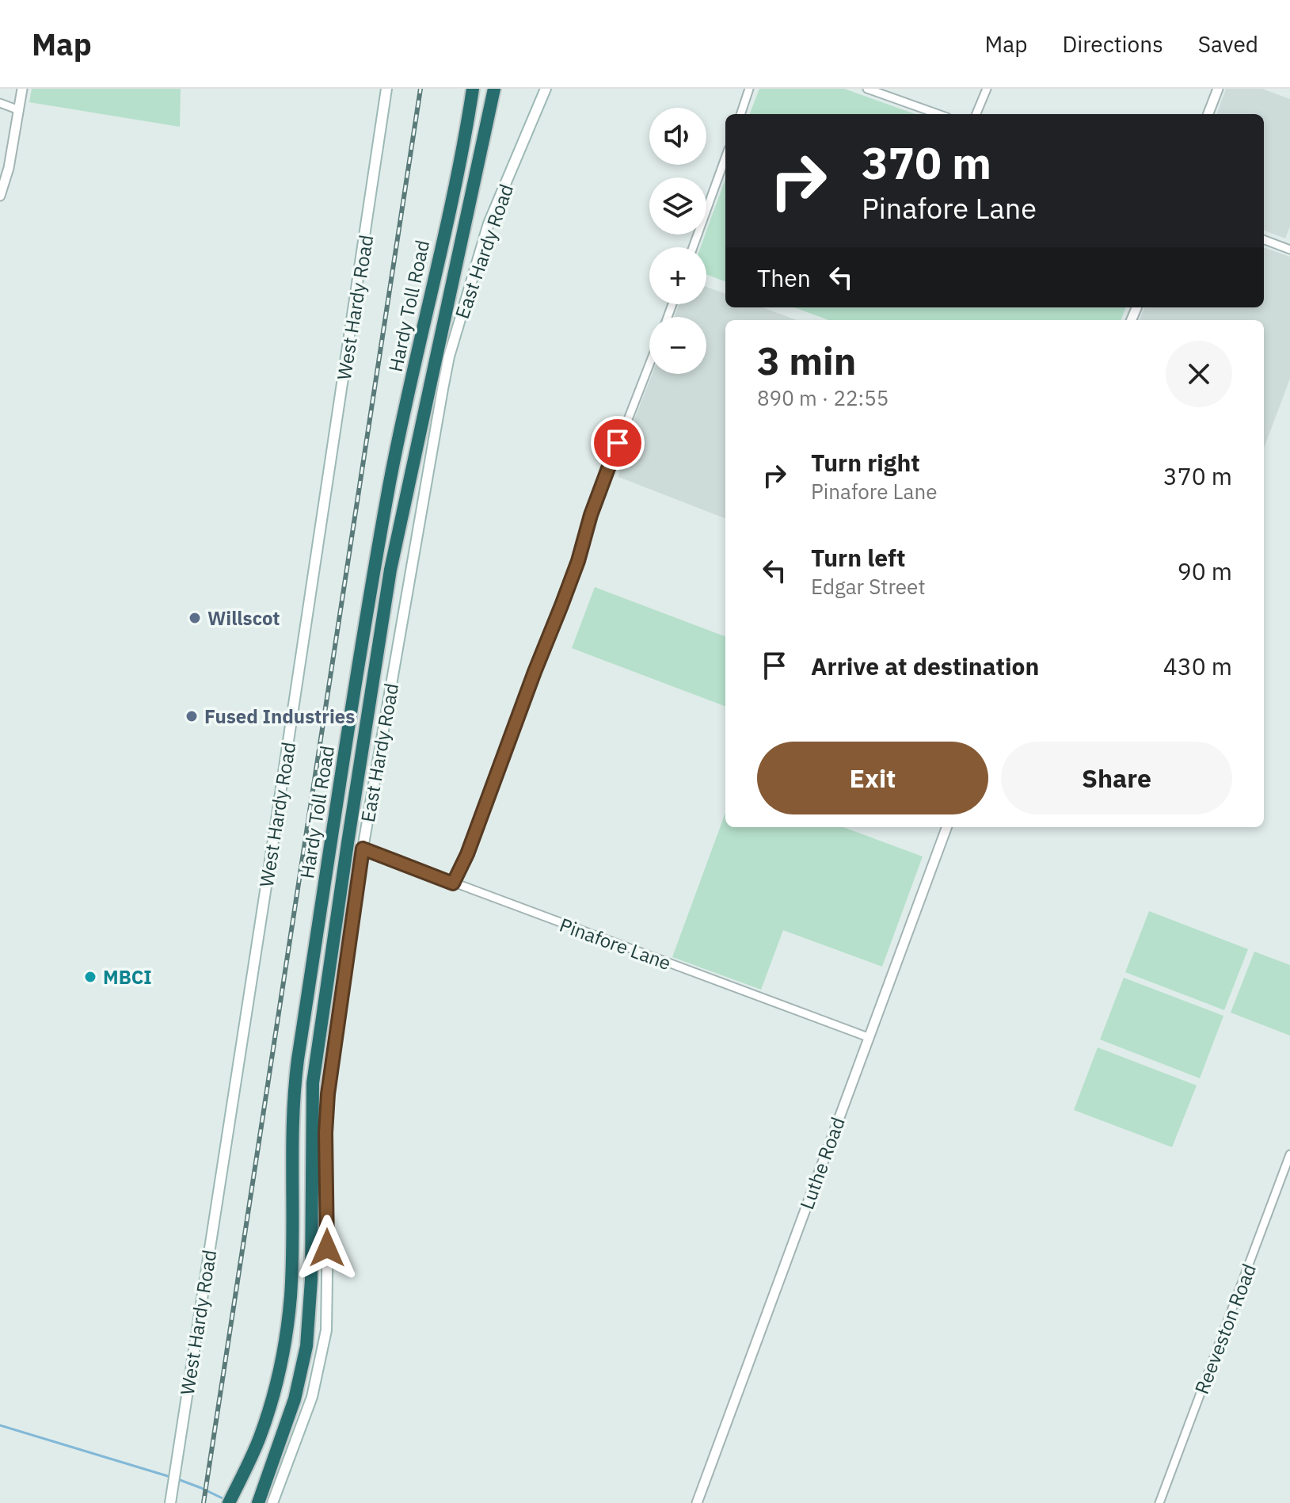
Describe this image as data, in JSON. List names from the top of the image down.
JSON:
{
  "streets": {
    "highway": ["Hardy Toll Road"],
    "main road": ["East Hardy Road", "West Hardy Road"],
    "street": ["Pinafore Lane", "Luthe Road", "Reeveston Road"]
  },
  "crossings": [
    ["East Hardy Road", "Pinafore Lane"],
    ["Pinafore Lane", "Luthe Road"]
  ],
  "places": ["Willscot", "Fused Industries", "MBCI"],
  "page": {
    "header": "Map",
    "nav": ["Map", "Directions", "Saved"],
    "map_buttons": ["+", "−"],
    "turn": ["370 m", "Pinafore Lane"],
    "then": "Then",
    "heading": ["3 min", "890 m · 22:55"],
    "list": [
      {
        "name": "Turn right",
        "note": "Pinafore Lane",
        "value": "370 m"
      },
      {
        "name": "Turn left",
        "note": "Edgar Street",
        "value": "90 m"
      },
      {
        "name": "Arrive at destination",
        "value": "430 m"
      }
    ],
    "buttons": ["Exit", "Share"]
  }
}
